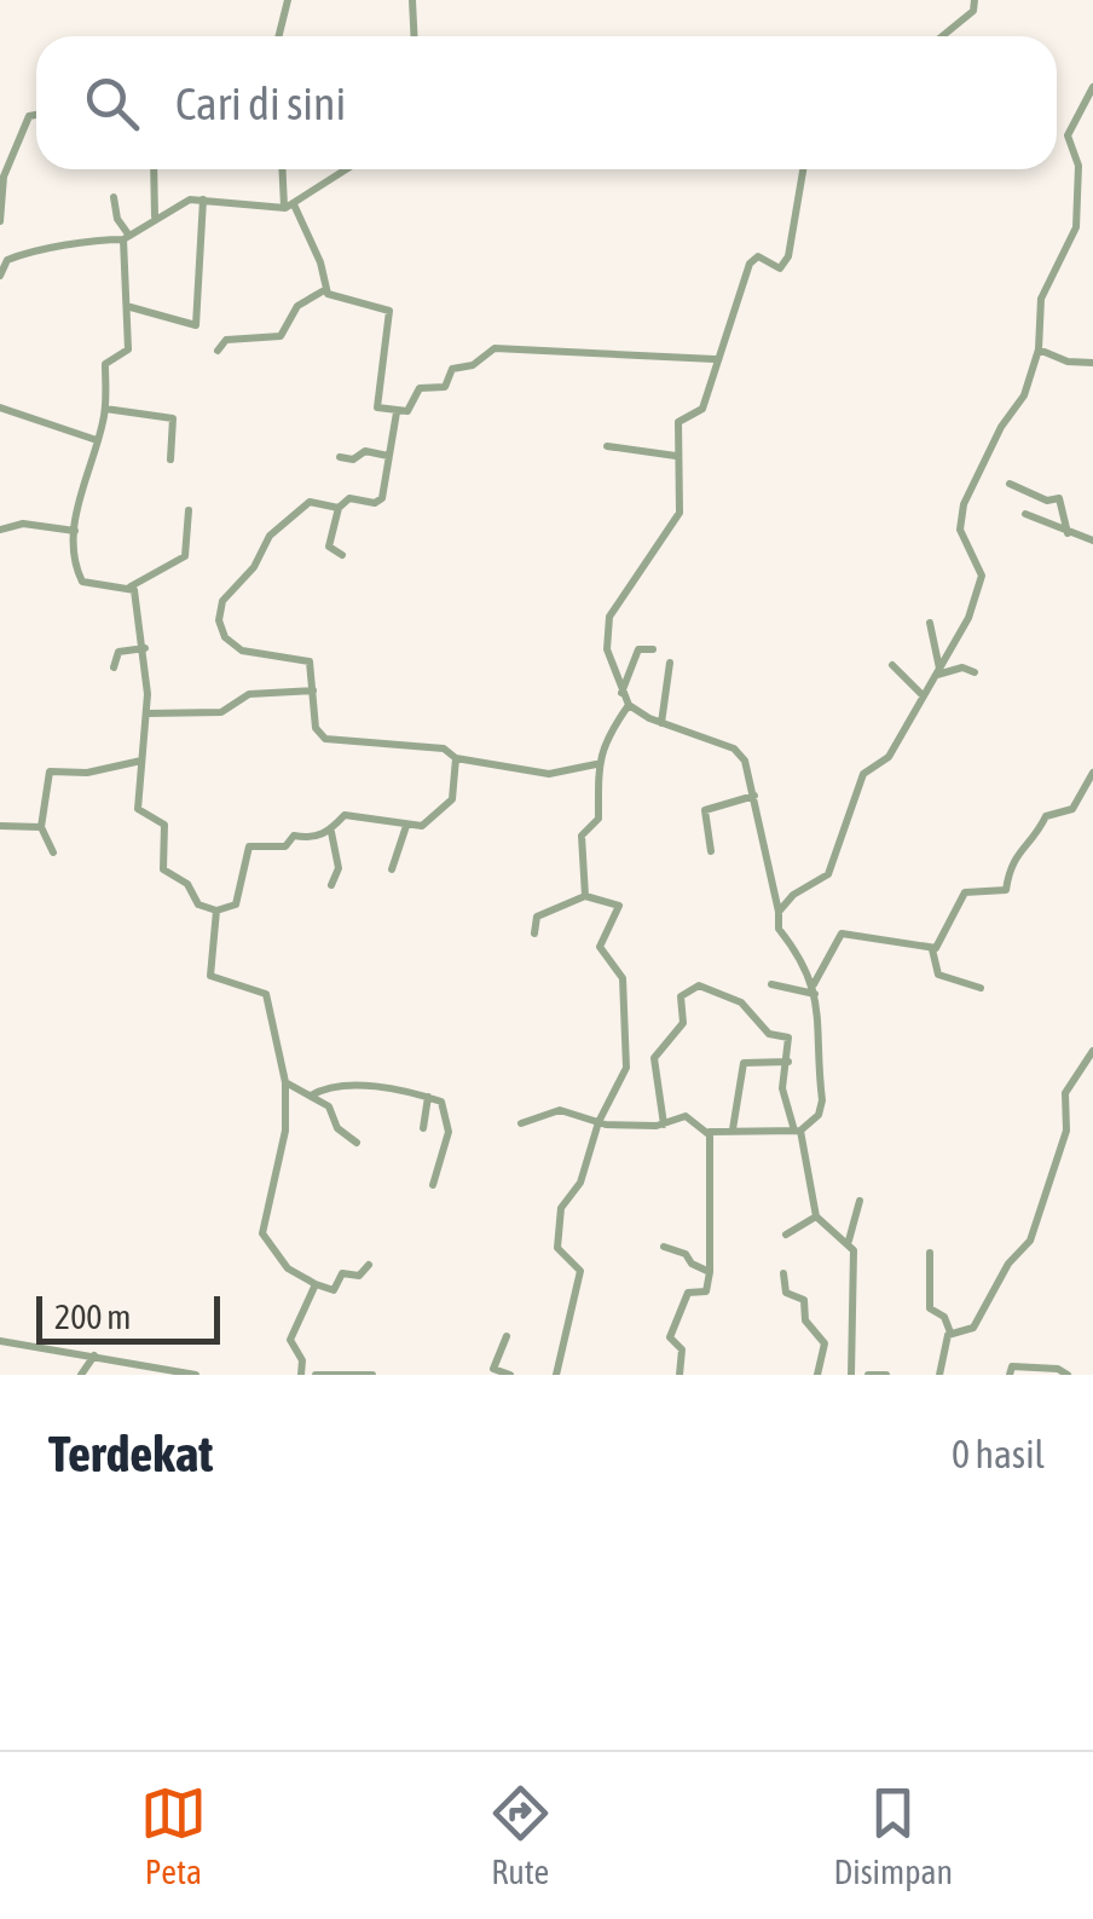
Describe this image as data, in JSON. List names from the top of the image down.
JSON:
{
  "scale_bar": "200 m",
  "page": {
    "search": "Cari di sini",
    "scale": "200 m",
    "heading": ["Terdekat", "0 hasil"],
    "nav": ["Peta", "Rute", "Disimpan"]
  }
}
